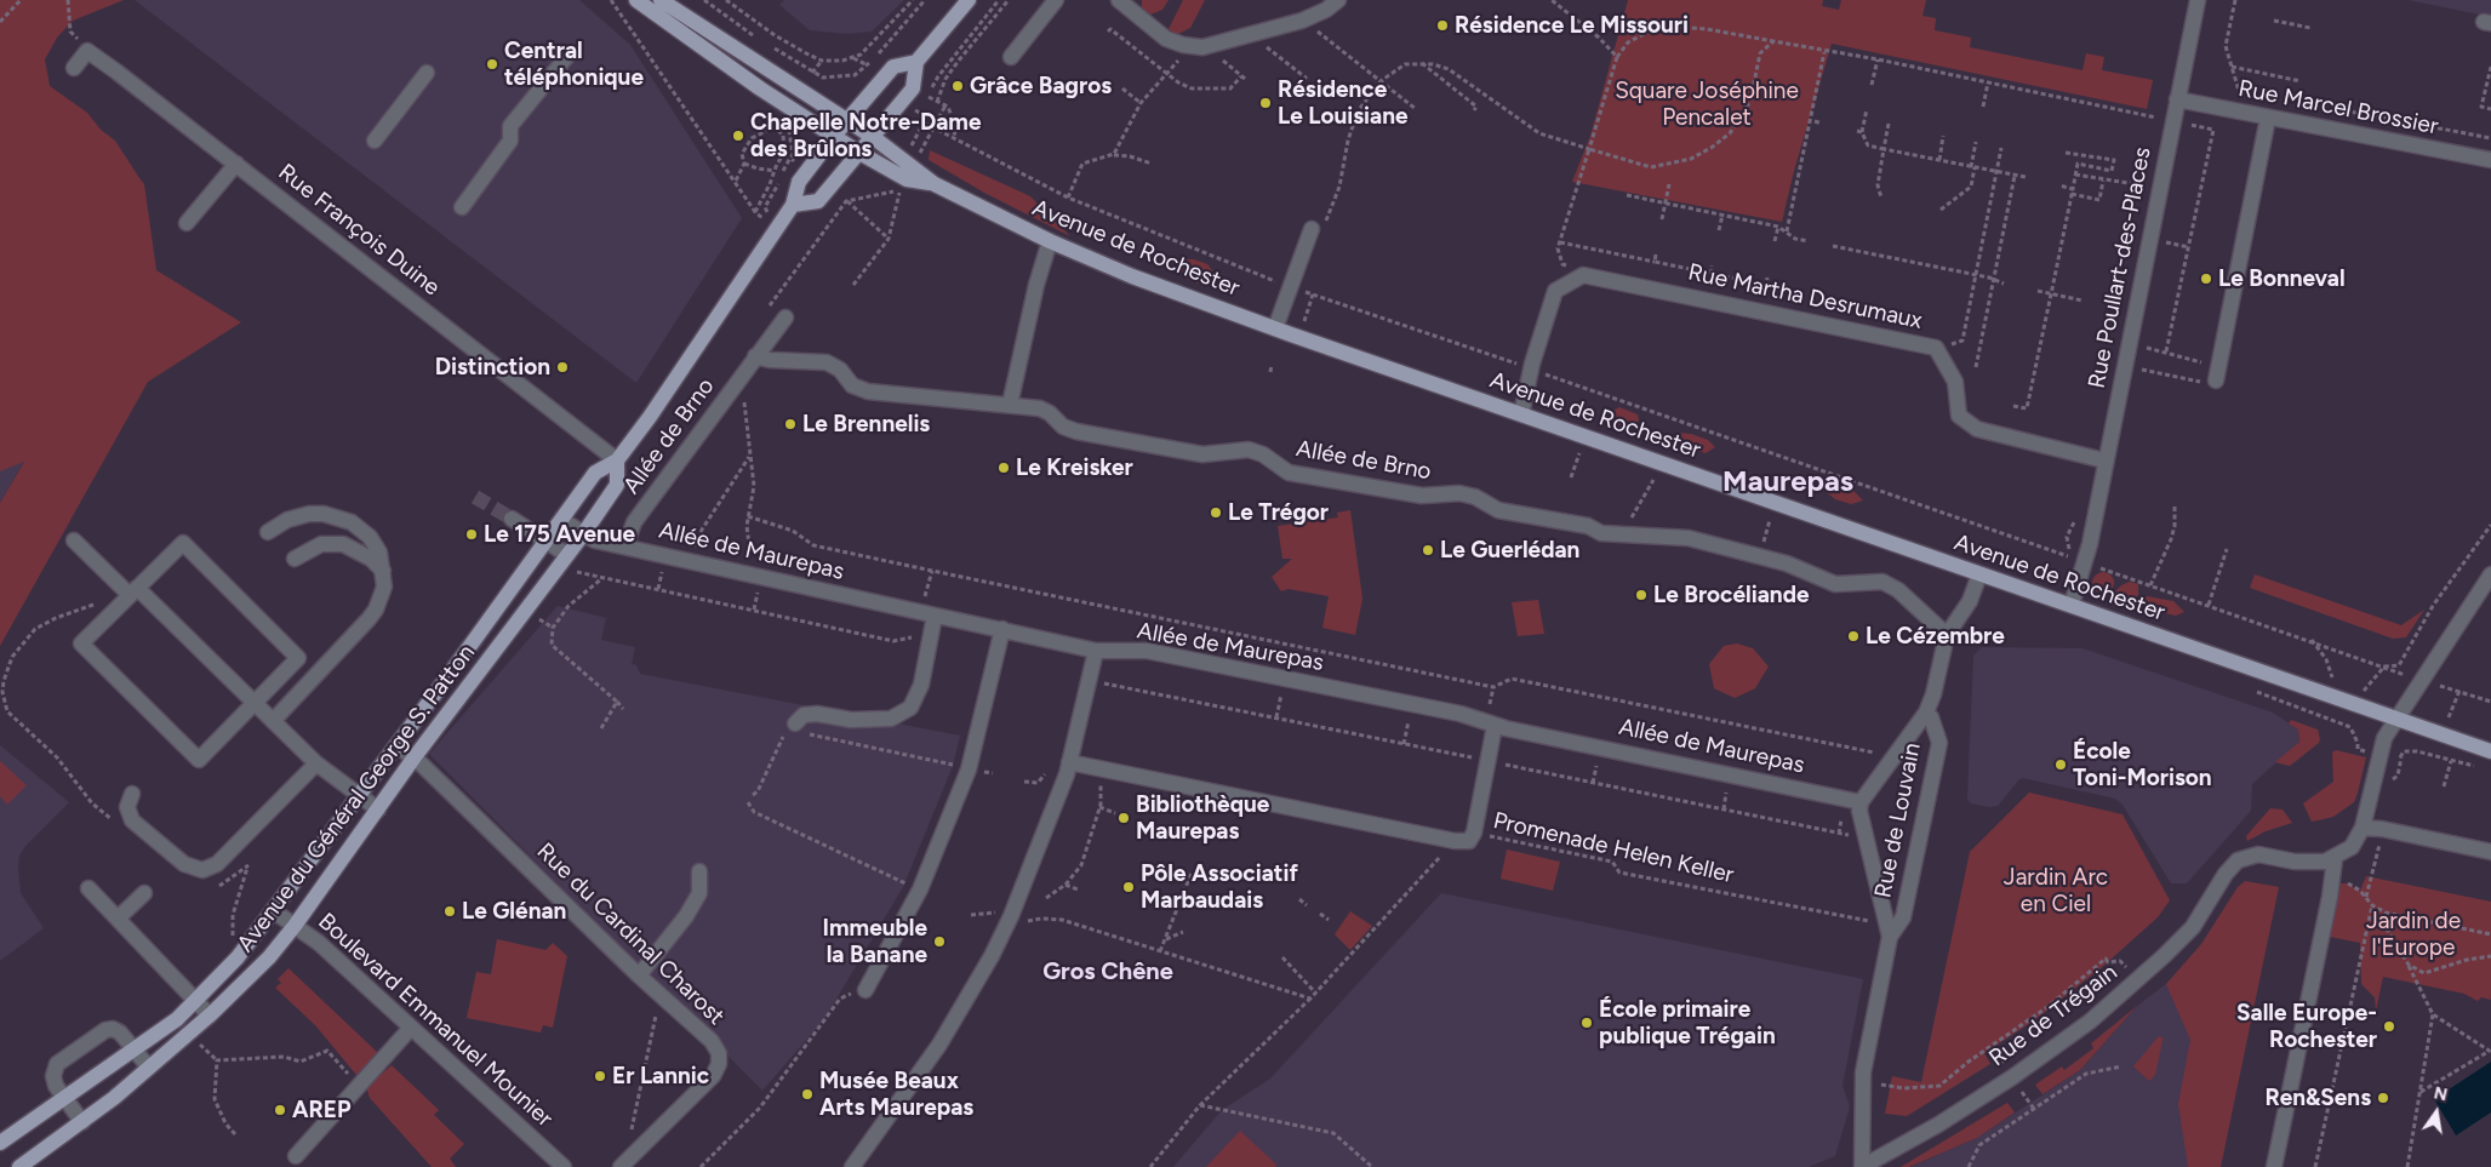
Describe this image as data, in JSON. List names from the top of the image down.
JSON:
{
  "streets": {
    "main road": ["Avenue de Rochester", "Avenue du Général George S. Patton"],
    "street": [
      "Rue Marcel Brossier",
      "Rue François Duine",
      "Rue Poullart-des-Places",
      "Rue Martha Desrumaux",
      "Allée de Brno",
      "Allée de Maurepas",
      "Rue de Louvain",
      "Rue du Cardinal Charost",
      "Rue de Trégain",
      "Boulevard Emmanuel Mounier"
    ],
    "path": ["Promenade Helen Keller"]
  },
  "crossings": [
    ["Rue Marcel Brossier", "Rue Poullart-des-Places"],
    ["Rue François Duine", "Avenue du Général George S. Patton"],
    ["Avenue de Rochester", "Rue Poullart-des-Places"],
    ["Avenue de Rochester", "Avenue du Général George S. Patton"],
    ["Avenue de Rochester", "Rue de Louvain"],
    ["Rue Poullart-des-Places", "Rue Martha Desrumaux"],
    ["Allée de Brno", "Allée de Maurepas"],
    ["Allée de Brno", "Rue de Louvain"],
    ["Allée de Maurepas", "Avenue du Général George S. Patton"],
    ["Allée de Maurepas", "Rue de Louvain"],
    ["Avenue du Général George S. Patton", "Rue du Cardinal Charost"],
    ["Avenue du Général George S. Patton", "Boulevard Emmanuel Mounier"],
    ["Rue de Louvain", "Promenade Helen Keller"],
    ["Rue de Louvain", "Rue de Trégain"]
  ],
  "districts": ["Maurepas", "Gros Chêne"],
  "parks": ["Square Joséphine Pencalet", "Jardin Arc en Ciel", "Jardin de l'Europe"],
  "places": [
    "Résidence Le Missouri",
    "Central téléphonique",
    "Grâce Bagros",
    "Résidence Le Louisiane",
    "Chapelle Notre-Dame des Brûlons",
    "Le Bonneval",
    "Distinction",
    "Le Brennelis",
    "Le Kreisker",
    "Le Trégor",
    "Le 175 Avenue",
    "Le Guerlédan",
    "Le Brocéliande",
    "Le Cézembre",
    "École Toni-Morison",
    "Bibliothèque Maurepas",
    "Pôle Associatif Marbaudais",
    "Le Glénan",
    "Immeuble la Banane",
    "École primaire publique Trégain",
    "Salle Europe- Rochester",
    "Er Lannic",
    "Musée Beaux Arts Maurepas",
    "Ren&Sens",
    "AREP"
  ],
  "north": "top"
}
